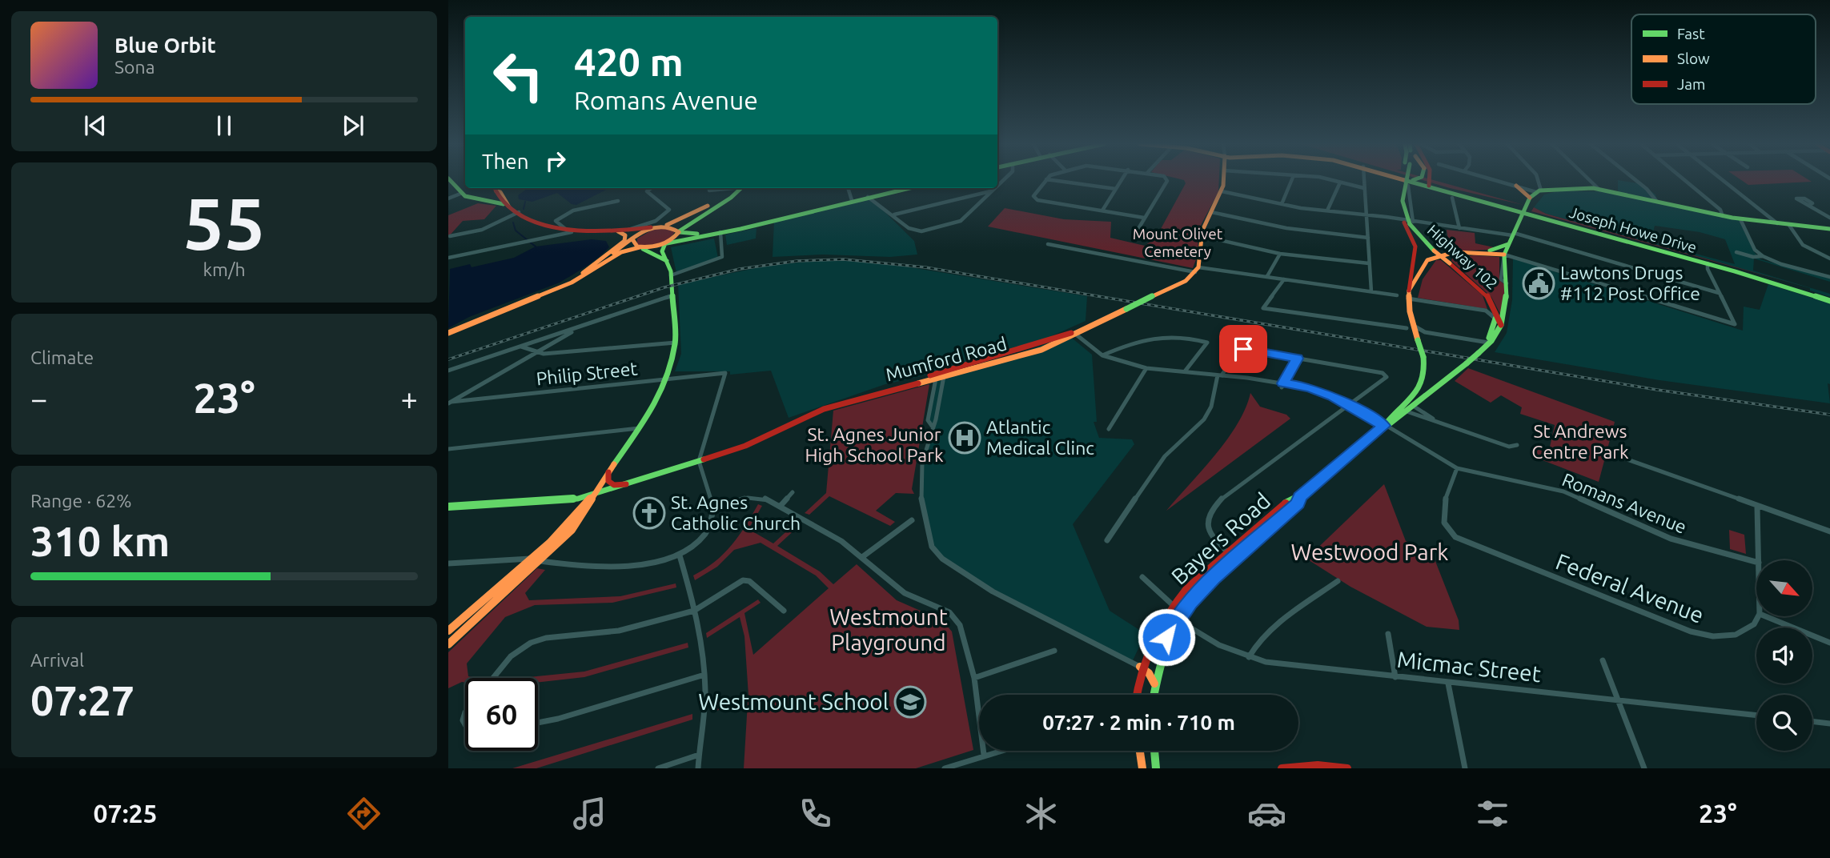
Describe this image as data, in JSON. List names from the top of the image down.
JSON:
{
  "streets": {
    "main road": [
      "Joseph Howe Drive",
      "Highway 102",
      "Mumford Road",
      "Bayers Road"
    ],
    "street": [
      "Philip Street",
      "Romans Avenue",
      "Federal Avenue",
      "Micmac Street"
    ]
  },
  "crossings": [
    ["Joseph Howe Drive", "Bayers Road"],
    ["Highway 102", "Bayers Road"],
    ["Mumford Road", "Philip Street"],
    ["Mumford Road", "Romans Avenue"],
    ["Romans Avenue", "Bayers Road"],
    ["Romans Avenue", "Federal Avenue"],
    ["Bayers Road", "Micmac Street"]
  ],
  "parks": [
    "Mount Olivet Cemetery",
    "St Andrews Centre Park",
    "St. Agnes Junior High School Park",
    "Westwood Park",
    "Westmount Playground"
  ],
  "places": {
    "public building": ["Lawtons Drugs #112 Post Office"],
    "hospital": ["Atlantic Medical Clinc"],
    "church": ["St. Agnes Catholic Church"],
    "school or university": ["Westmount School"]
  },
  "legend": ["Fast", "Slow", "Jam"],
  "north": "bottom right",
  "page": {
    "turn": ["420 m", "Romans Avenue"],
    "song": ["Blue Orbit", "Sona"],
    "then": "Then",
    "tile": [
      ["55", "km/h"],
      "Climate",
      ["Range · 62%", "310 km"],
      ["Arrival", "07:27"]
    ],
    "heat": ["−", "23°", "+"],
    "limit": "60",
    "trip": "07:27 · 2 min · 710 m",
    "tabs": ["07:25", "23°"]
  }
}
